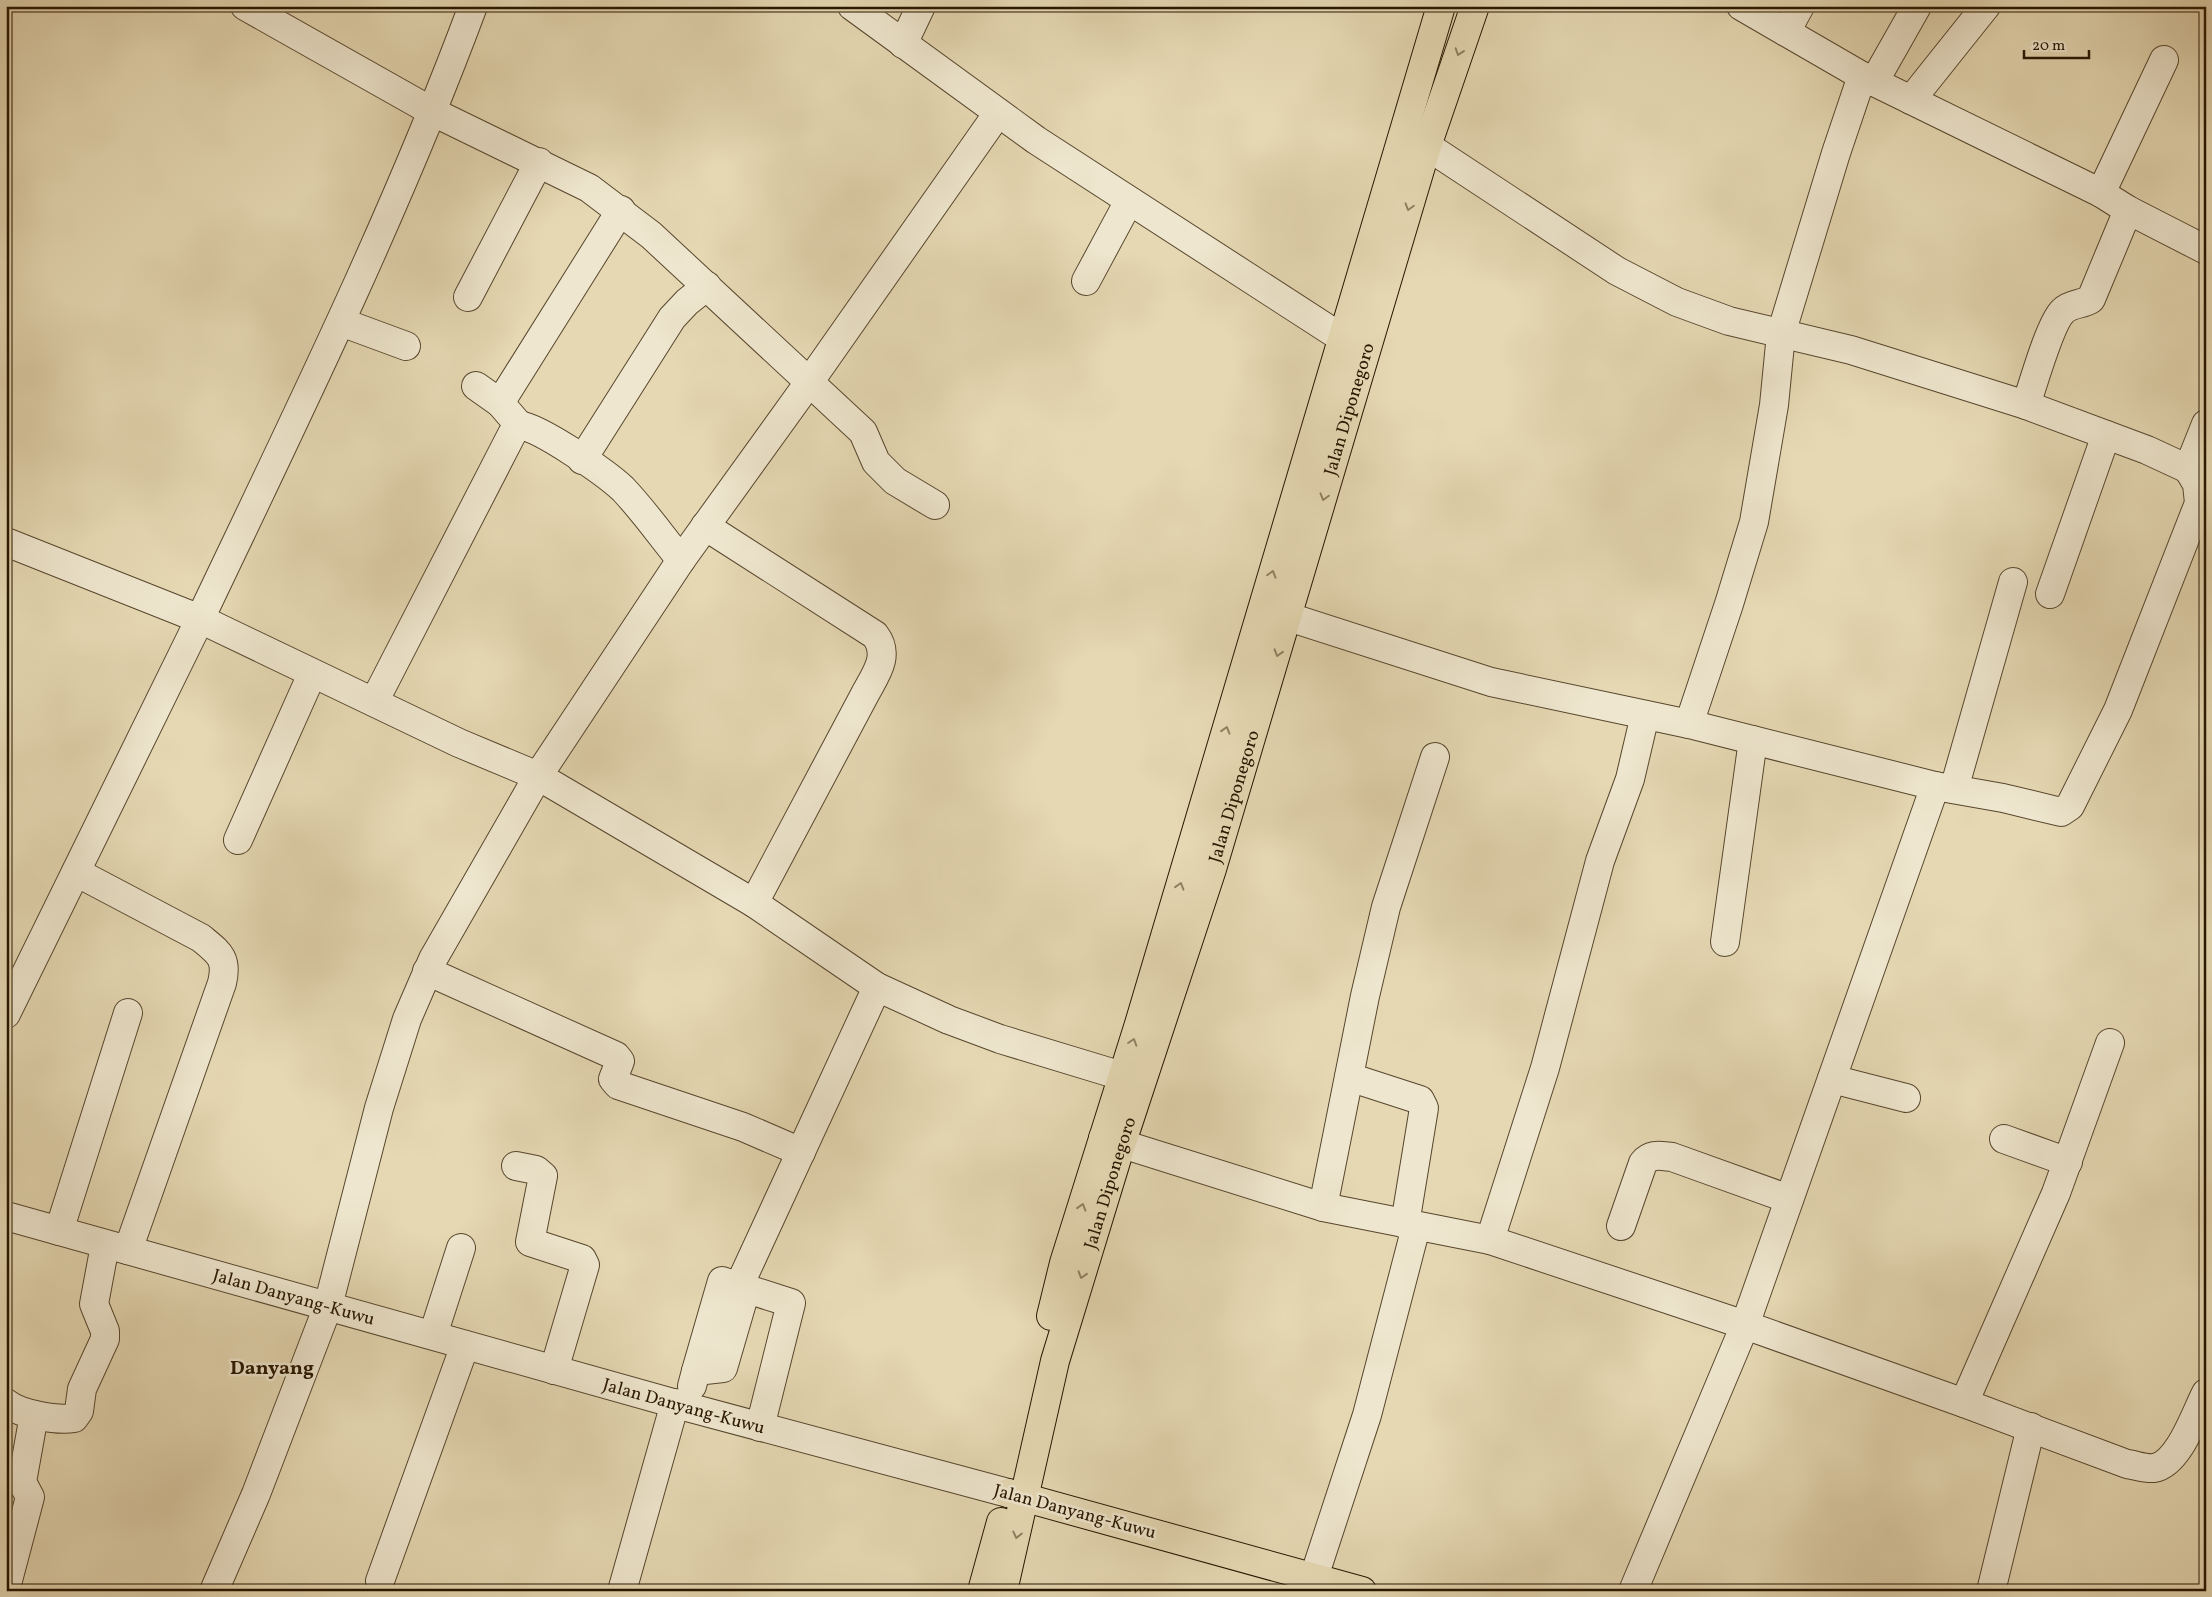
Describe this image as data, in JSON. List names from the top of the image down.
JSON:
{
  "streets": {
    "main road": ["Jalan Diponegoro", "Jalan Danyang-Kuwu"]
  },
  "crossings": [
    ["Jalan Diponegoro", "Jalan Danyang-Kuwu"]
  ],
  "districts": ["Danyang"],
  "scale_bar": "20 m"
}
